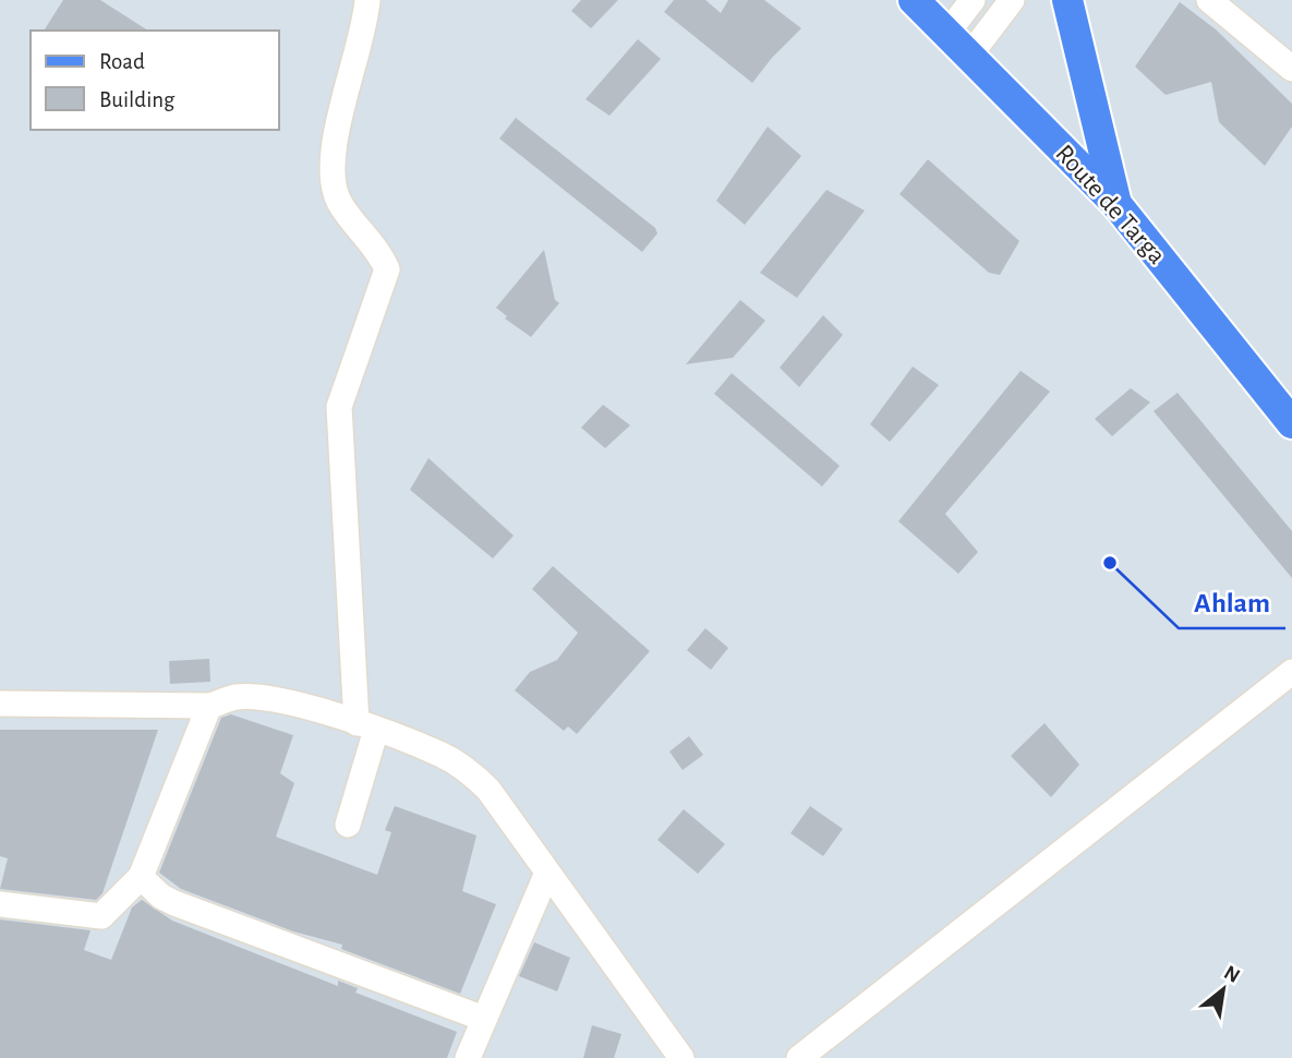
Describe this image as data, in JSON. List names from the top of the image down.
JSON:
{
  "streets": {
    "main road": ["Route de Targa"]
  },
  "places": ["Ahlam"],
  "legend": ["Road", "Building"],
  "north": "top right"
}
